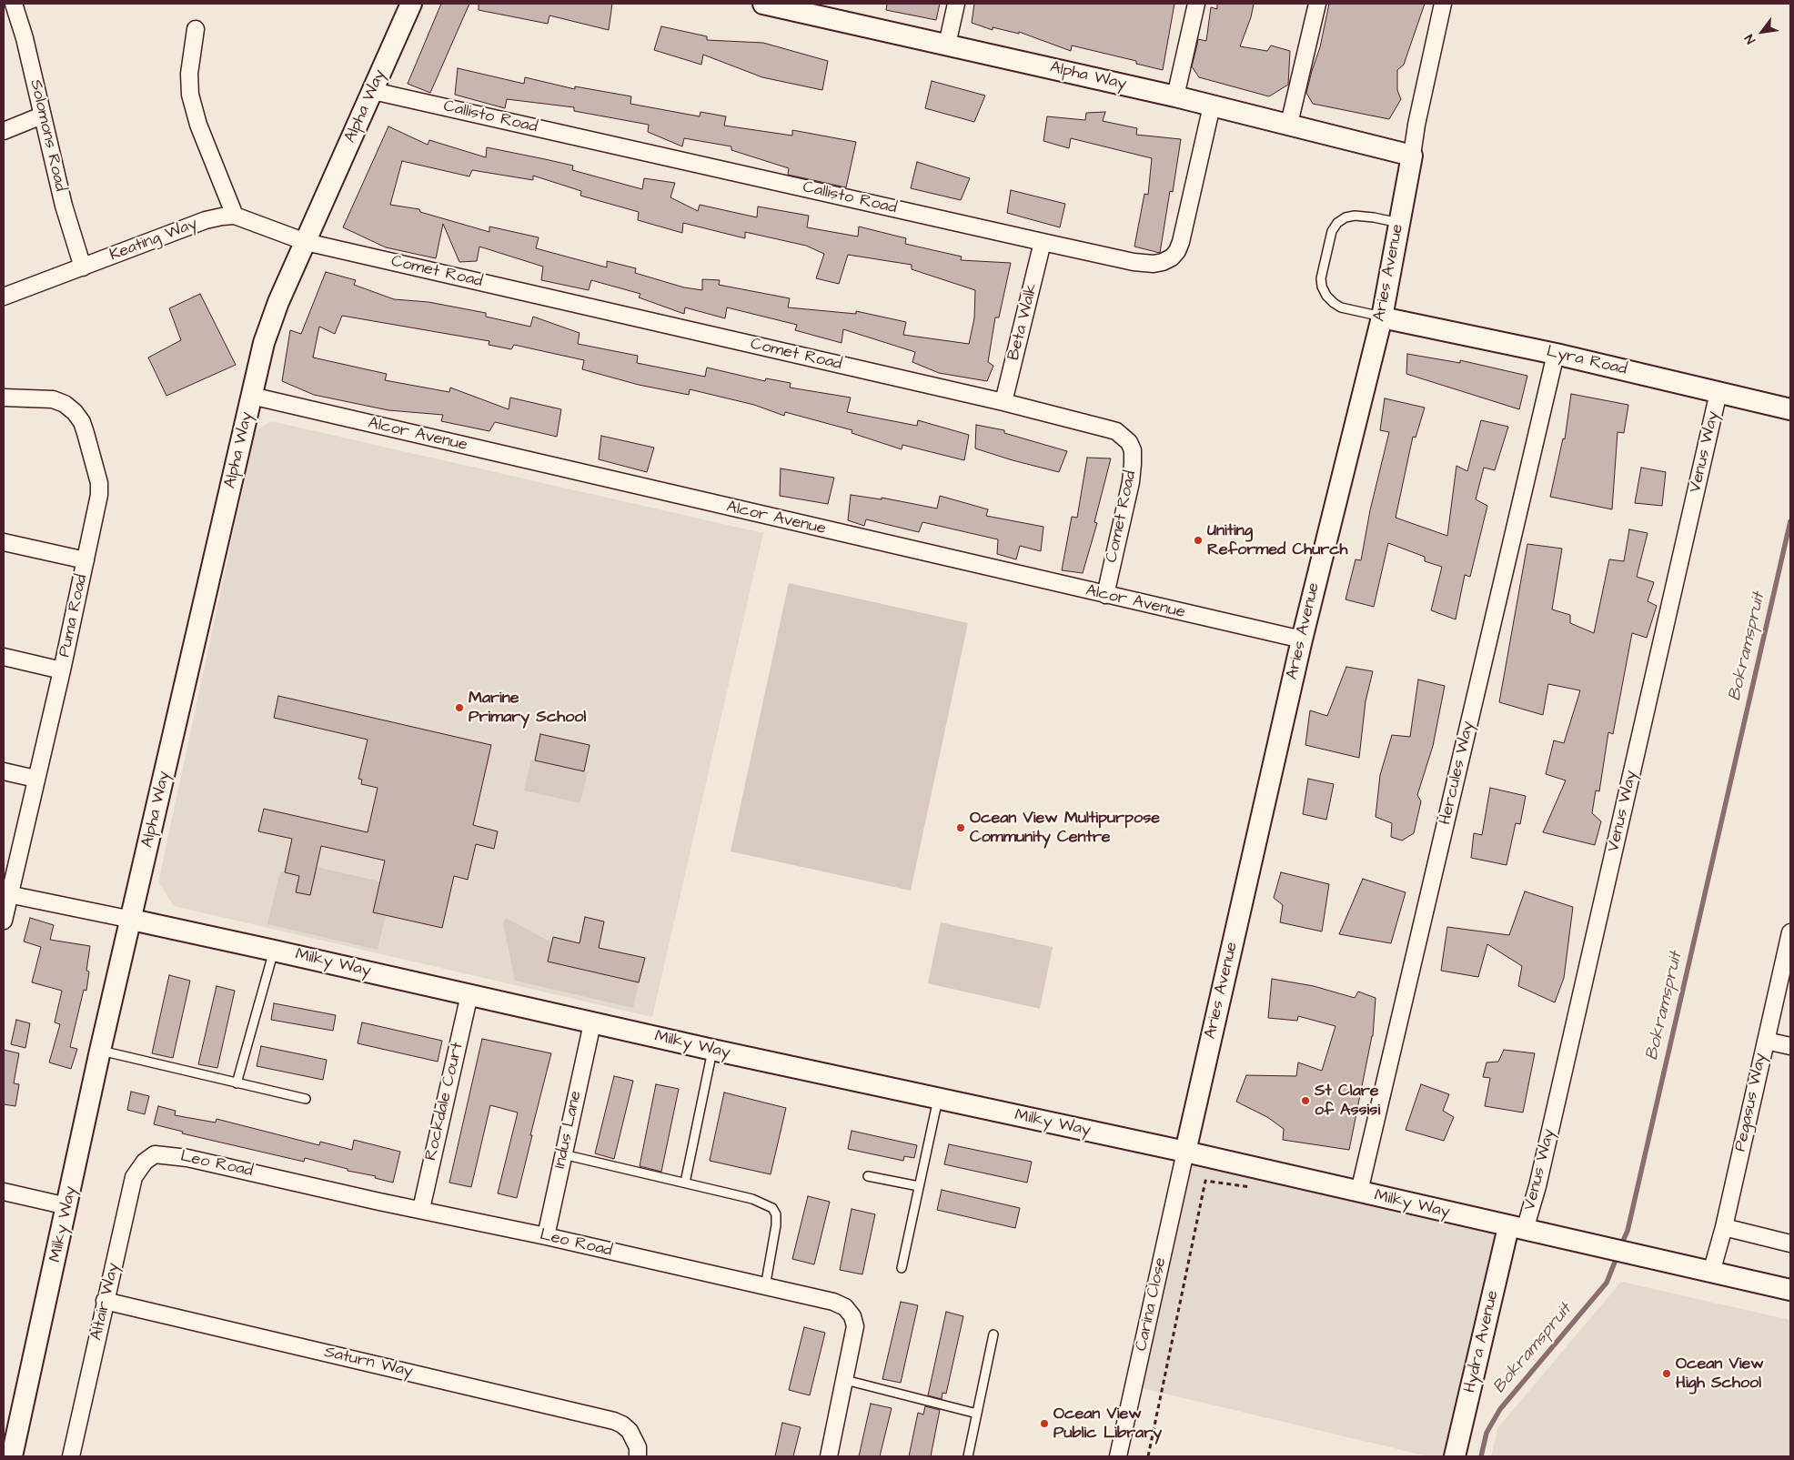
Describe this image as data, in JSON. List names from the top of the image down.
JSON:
{
  "streets": {
    "street": [
      "Alpha Way",
      "Callisto Road",
      "Solomons Road",
      "Keating Way",
      "Comet Road",
      "Aries Avenue",
      "Beta Walk",
      "Lyra Road",
      "Alcor Avenue",
      "Venus Way",
      "Puma Road",
      "Hercules Way",
      "Milky Way",
      "Rockdale Court",
      "Pegasus Way",
      "Indus Lane",
      "Leo Road",
      "Altair Way",
      "Carina Close",
      "Hydra Avenue",
      "Saturn Way"
    ]
  },
  "crossings": [
    ["Alpha Way", "Callisto Road"],
    ["Alpha Way", "Keating Way"],
    ["Alpha Way", "Comet Road"],
    ["Alpha Way", "Aries Avenue"],
    ["Alpha Way", "Alcor Avenue"],
    ["Alpha Way", "Milky Way"],
    ["Callisto Road", "Beta Walk"],
    ["Solomons Road", "Keating Way"],
    ["Keating Way", "Comet Road"],
    ["Comet Road", "Beta Walk"],
    ["Comet Road", "Alcor Avenue"],
    ["Aries Avenue", "Lyra Road"],
    ["Aries Avenue", "Alcor Avenue"],
    ["Aries Avenue", "Milky Way"],
    ["Aries Avenue", "Carina Close"],
    ["Lyra Road", "Venus Way"],
    ["Lyra Road", "Hercules Way"],
    ["Venus Way", "Milky Way"],
    ["Venus Way", "Hydra Avenue"],
    ["Hercules Way", "Milky Way"],
    ["Milky Way", "Rockdale Court"],
    ["Milky Way", "Pegasus Way"],
    ["Milky Way", "Indus Lane"],
    ["Milky Way", "Carina Close"],
    ["Milky Way", "Hydra Avenue"],
    ["Rockdale Court", "Leo Road"],
    ["Indus Lane", "Leo Road"],
    ["Leo Road", "Altair Way"],
    ["Altair Way", "Saturn Way"]
  ],
  "water": ["Bokramspruit"],
  "places": [
    "Uniting Reformed Church",
    "Marine Primary School",
    "Ocean View Multipurpose Community Centre",
    "St Clare of Assisi",
    "Ocean View High School",
    "Ocean View Public Library"
  ],
  "north": "bottom left"
}
